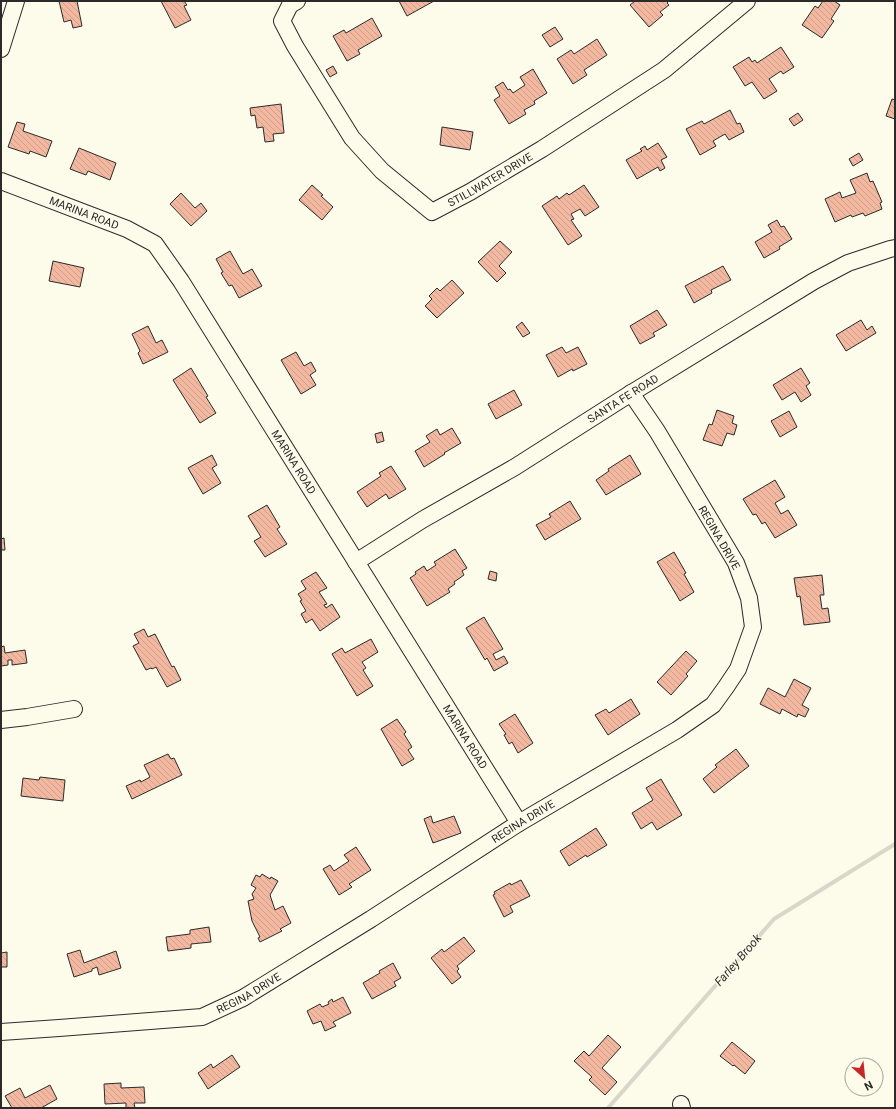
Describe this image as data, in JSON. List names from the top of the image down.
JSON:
{
  "streets": {
    "street": [
      "STILLWATER DRIVE",
      "MARINA ROAD",
      "SANTA FE ROAD",
      "REGINA DRIVE"
    ]
  },
  "crossings": [
    ["MARINA ROAD", "SANTA FE ROAD"],
    ["MARINA ROAD", "REGINA DRIVE"],
    ["SANTA FE ROAD", "REGINA DRIVE"]
  ],
  "water": ["Farley Brook"],
  "north": "bottom right"
}
